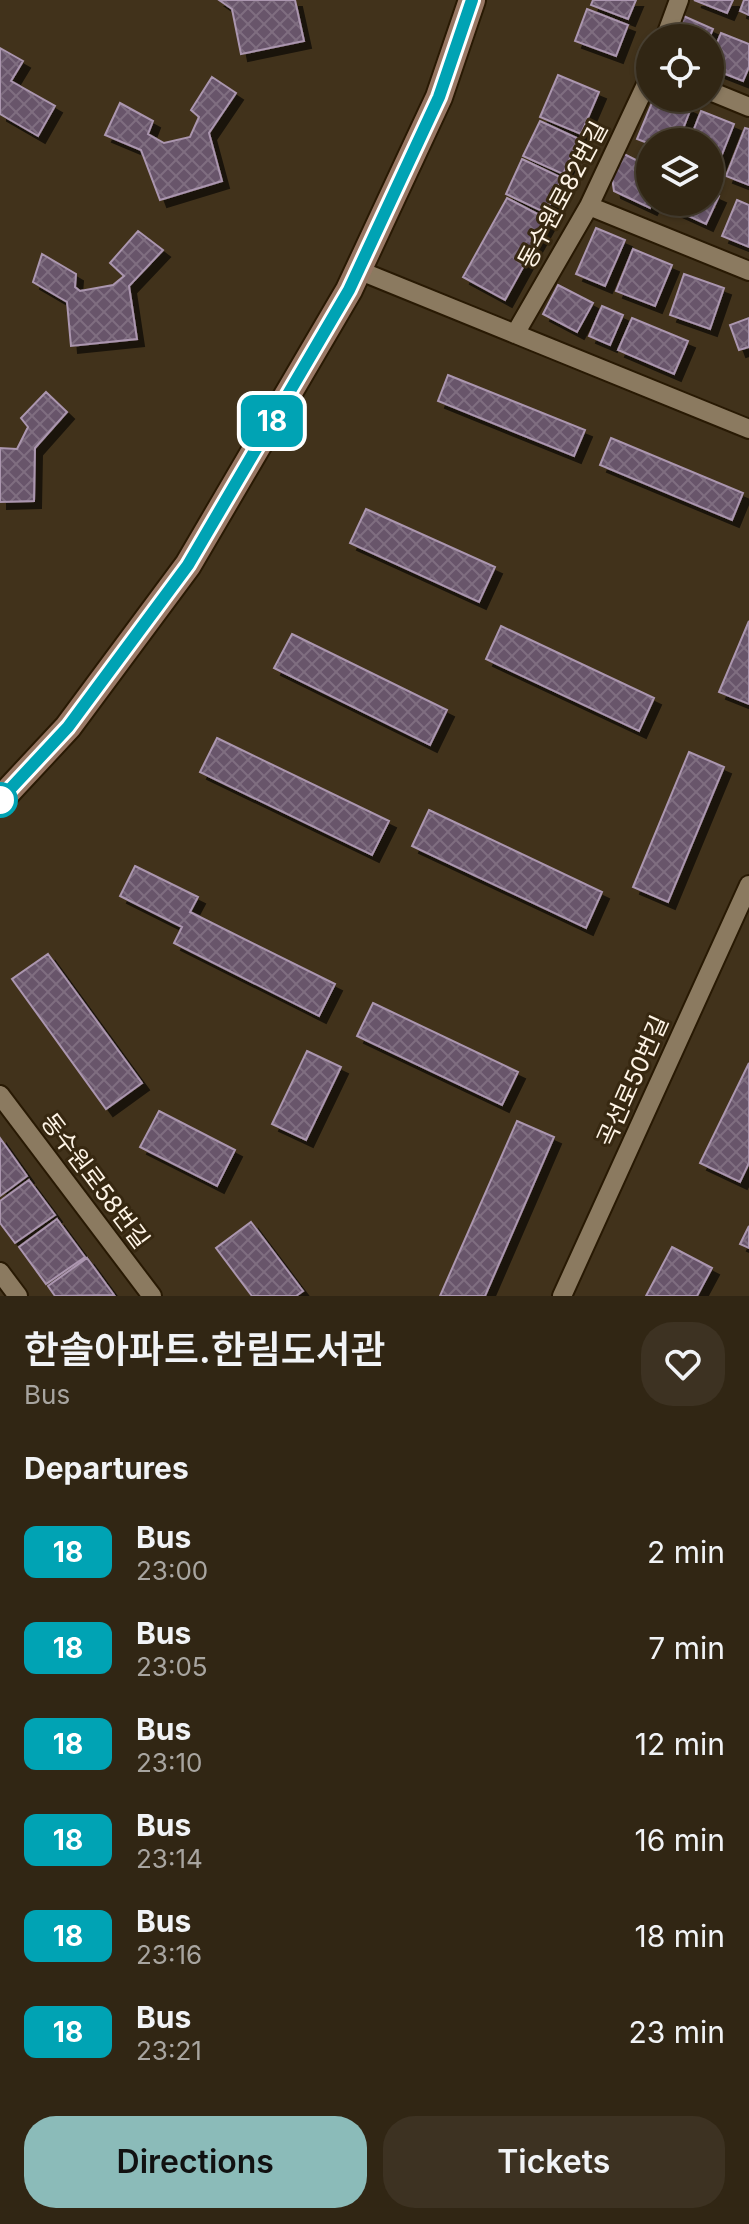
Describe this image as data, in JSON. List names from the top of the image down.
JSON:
{
  "streets": {
    "street": ["동수원로82번길", "곡선로50번길", "동수원로58번길"]
  },
  "lines": ["bus line 18"],
  "page": {
    "on_map": "18",
    "heading": [
      ["한솔아파트.한림도서관", "Bus"],
      "Departures"
    ],
    "list": [
      {
        "mark": "18",
        "name": "Bus",
        "note": "23:00",
        "value": "2 min"
      },
      {
        "mark": "18",
        "name": "Bus",
        "note": "23:05",
        "value": "7 min"
      },
      {
        "mark": "18",
        "name": "Bus",
        "note": "23:10",
        "value": "12 min"
      },
      {
        "mark": "18",
        "name": "Bus",
        "note": "23:14",
        "value": "16 min"
      },
      {
        "mark": "18",
        "name": "Bus",
        "note": "23:16",
        "value": "18 min"
      },
      {
        "mark": "18",
        "name": "Bus",
        "note": "23:21",
        "value": "23 min"
      }
    ],
    "buttons": ["Directions", "Tickets"]
  }
}
